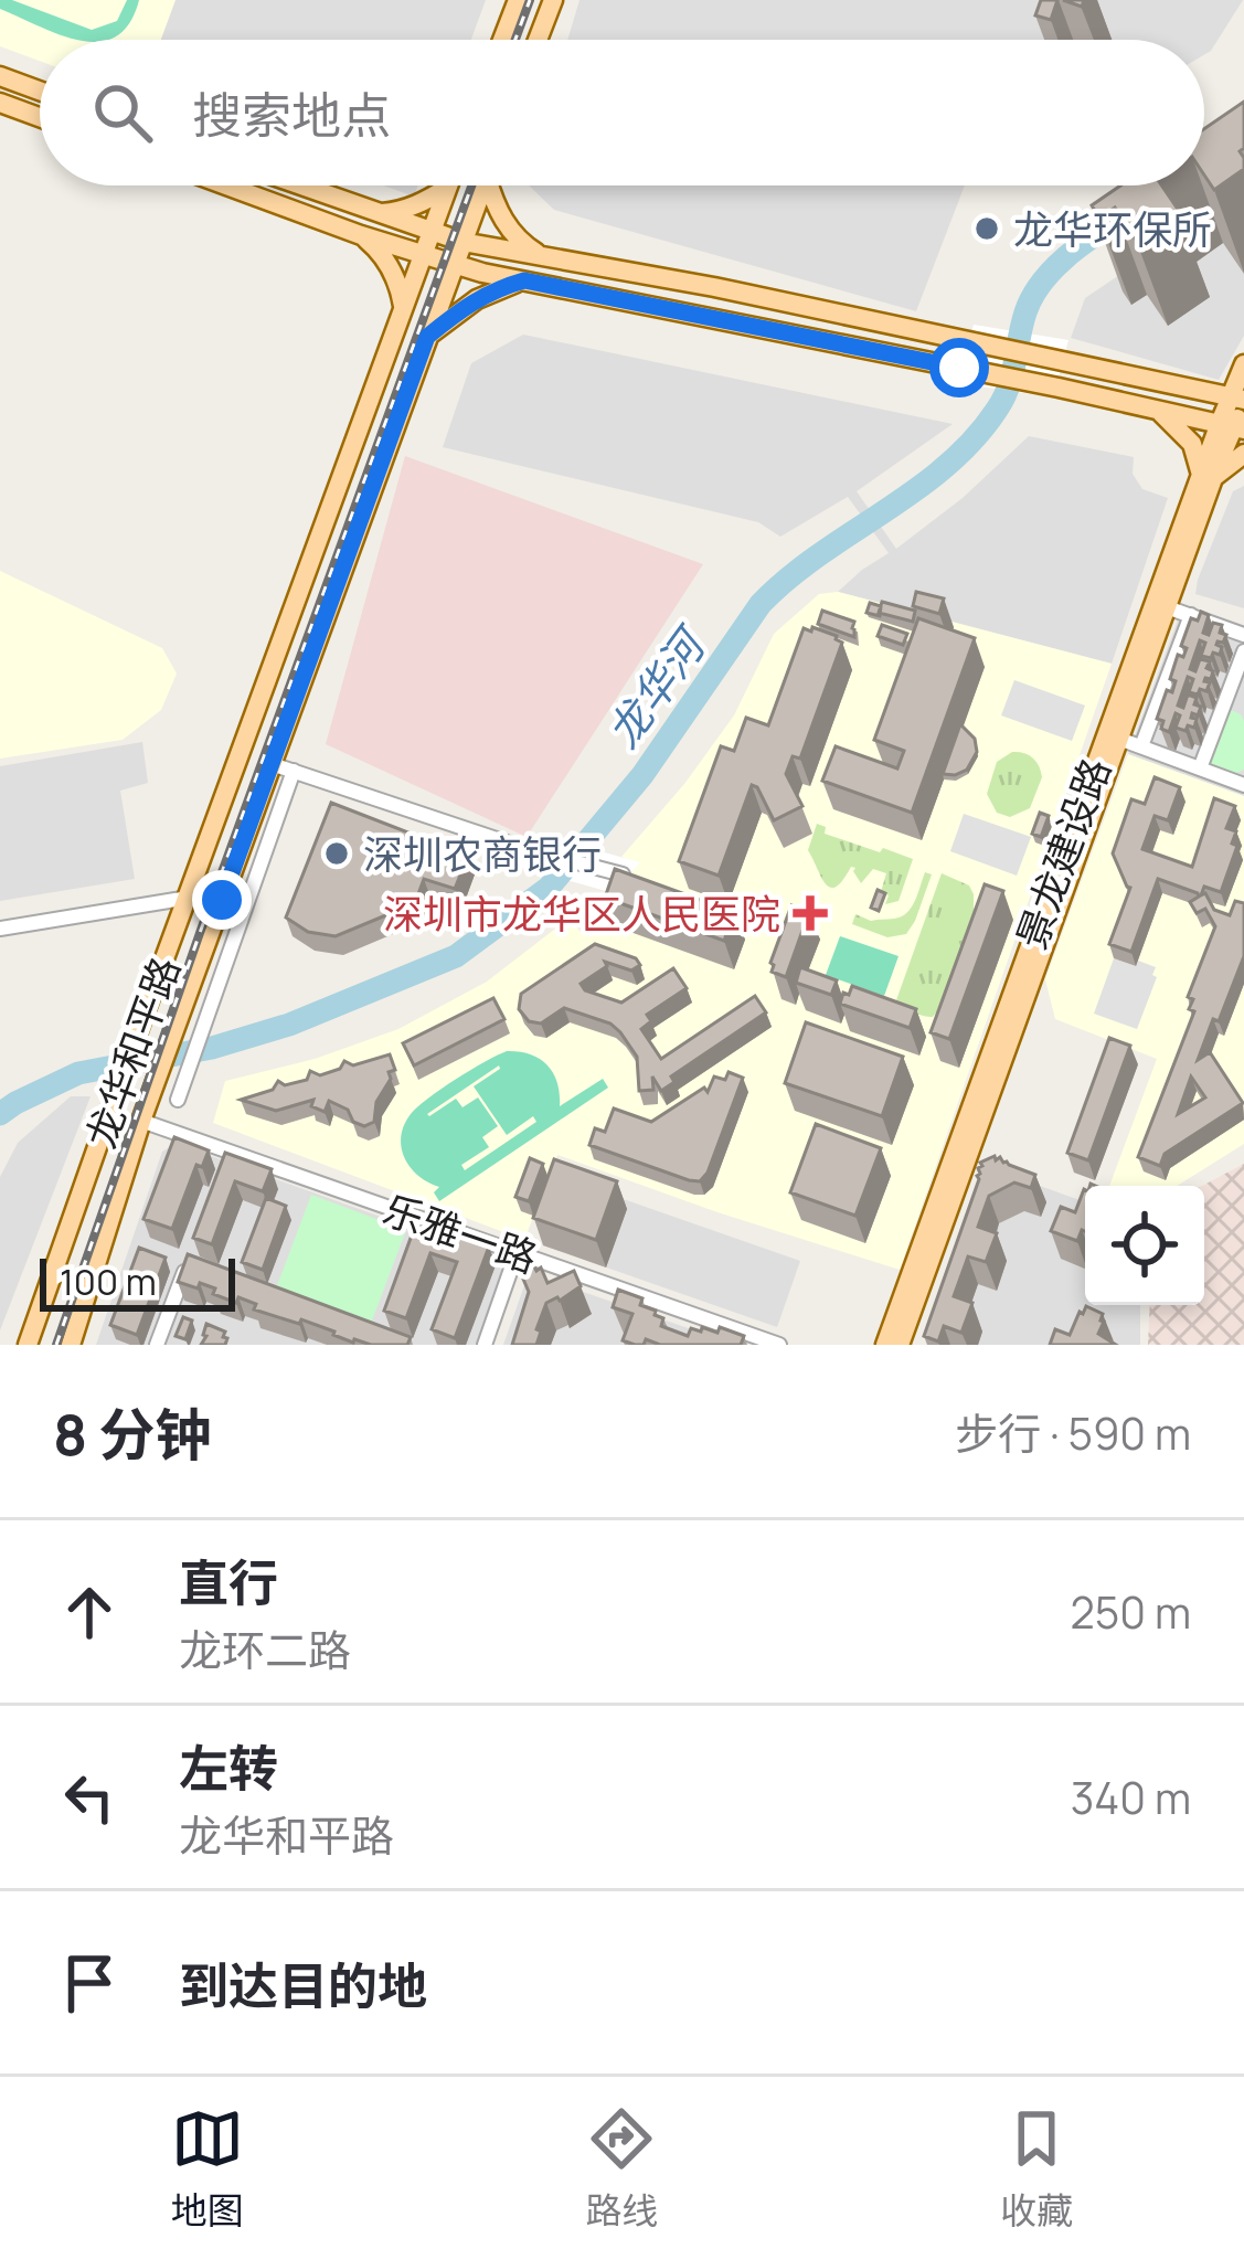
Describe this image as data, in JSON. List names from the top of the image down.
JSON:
{
  "streets": {
    "main road": ["景龙建设路", "龙华和平路"],
    "street": ["乐雅一路"]
  },
  "crossings": [
    ["龙华和平路", "乐雅一路"]
  ],
  "water": ["龙华河"],
  "places": {
    "other": ["龙华环保所", "深圳农商银行"],
    "health": ["深圳市龙华区人民医院"]
  },
  "scale_bar": "100 m",
  "page": {
    "search": "搜索地点",
    "scale": "100 m",
    "heading": ["8 分钟", "步行 · 590 m"],
    "list": [
      ["直行", "龙环二路", "250 m"],
      ["左转", "龙华和平路", "340 m"],
      "到达目的地"
    ],
    "nav": ["地图", "路线", "收藏"]
  }
}
